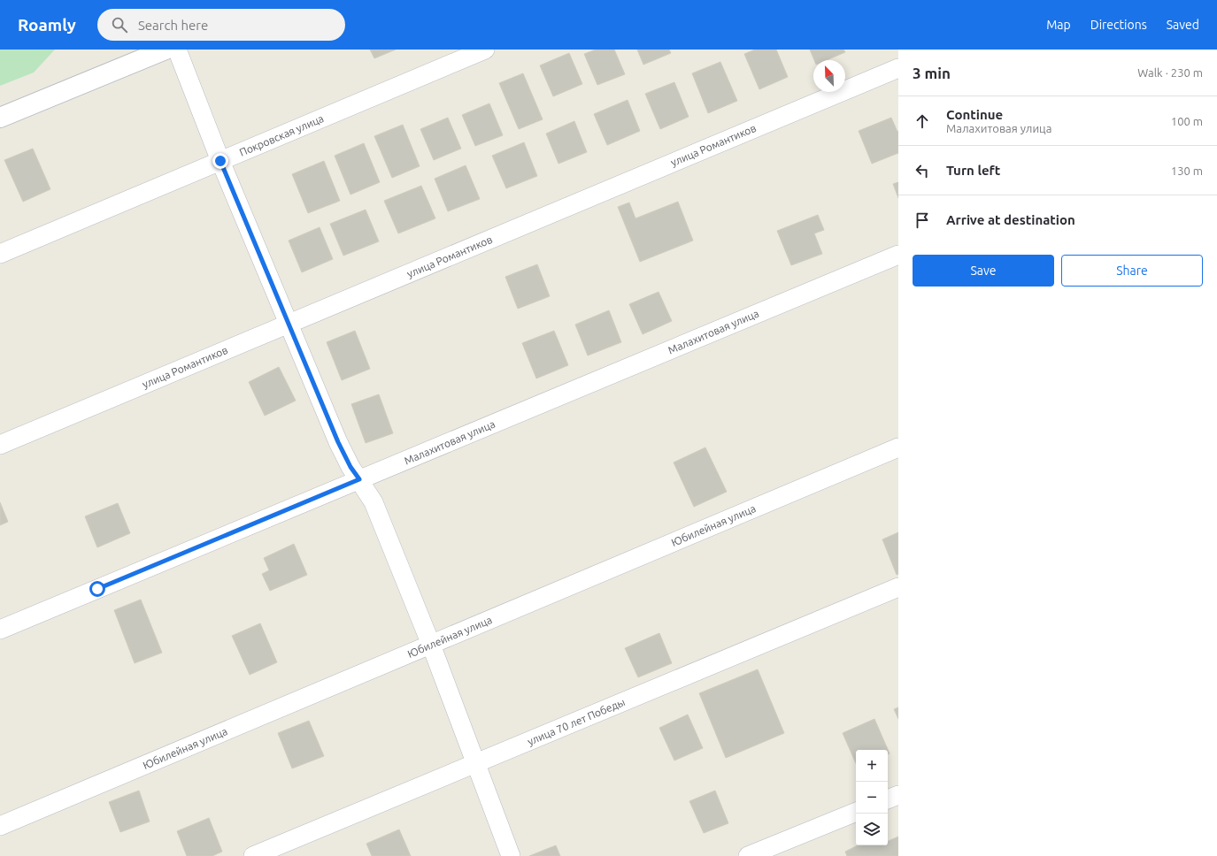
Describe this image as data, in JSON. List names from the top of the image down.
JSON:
{
  "streets": {
    "street": [
      "Покровская улица",
      "улица Романтиков",
      "Малахитовая улица",
      "Юбилейная улица",
      "улица 70 лет Победы"
    ]
  },
  "north": "top left",
  "page": {
    "header": "Roamly",
    "search": "Search here",
    "nav": ["Map", "Directions", "Saved"],
    "heading": ["3 min", "Walk · 230 m"],
    "list": [
      ["Continue", "Малахитовая улица", "100 m"],
      ["Turn left", "130 m"],
      "Arrive at destination"
    ],
    "buttons": ["Save", "Share"],
    "map_buttons": ["+", "−"]
  }
}
